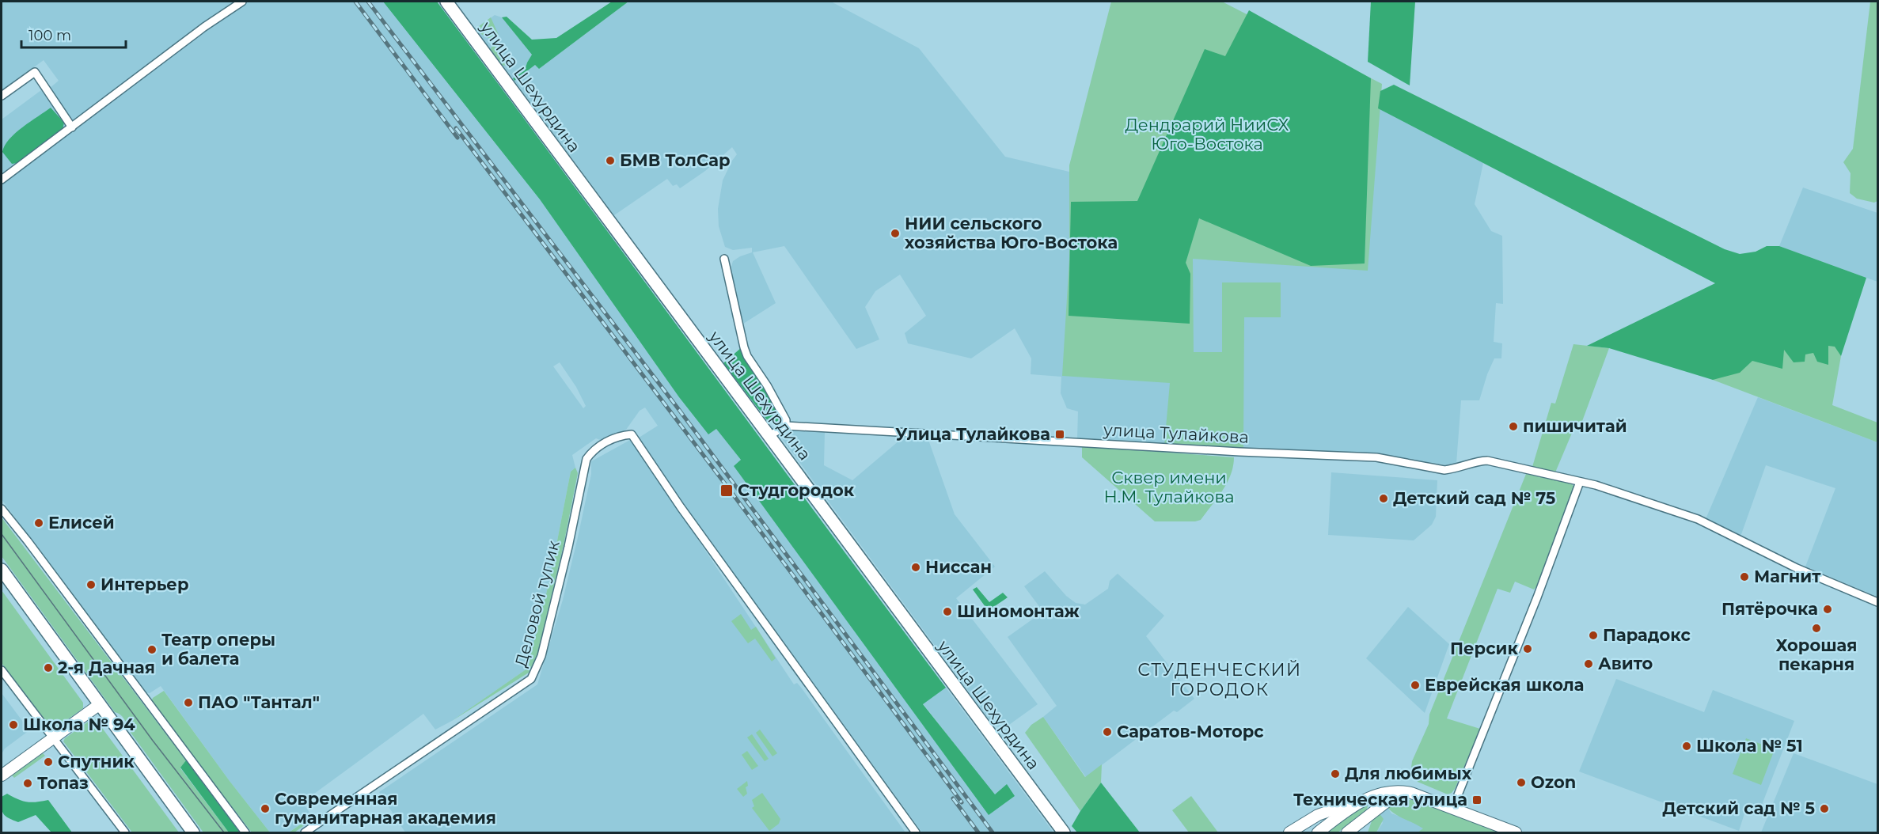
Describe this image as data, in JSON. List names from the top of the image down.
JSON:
{
  "streets": {
    "main road": ["улица Шехурдина"],
    "street": ["улица Тулайкова", "Деловой тупик"]
  },
  "districts": ["СТУДЕНЧЕСКИЙ ГОРОДОК"],
  "parks": ["Дендрарий НииСХ Юго-Востока", "Сквер имени Н.М. Тулайкова"],
  "places": {
    "other": [
      "БМВ ТолСар",
      "НИИ сельского хозяйства Юго-Востока",
      "пишичитай",
      "Детский сад № 75",
      "Елисей",
      "Ниссан",
      "Магнит",
      "Интерьер",
      "Пятёрочка",
      "Шиномонтаж",
      "Хорошая пекарня",
      "Парадокс",
      "Персик",
      "Театр оперы и балета",
      "Авито",
      "2-я Дачная",
      "Еврейская школа",
      "ПАО \"Тантал\"",
      "Школа № 94",
      "Саратов-Моторс",
      "Школа № 51",
      "Спутник",
      "Для любимых",
      "Ozon",
      "Топаз",
      "Современная гуманитарная академия",
      "Детский сад № 5"
    ],
    "transit": ["Улица Тулайкова", "Студгородок", "Техническая улица"]
  },
  "scale_bar": "100 m"
}
